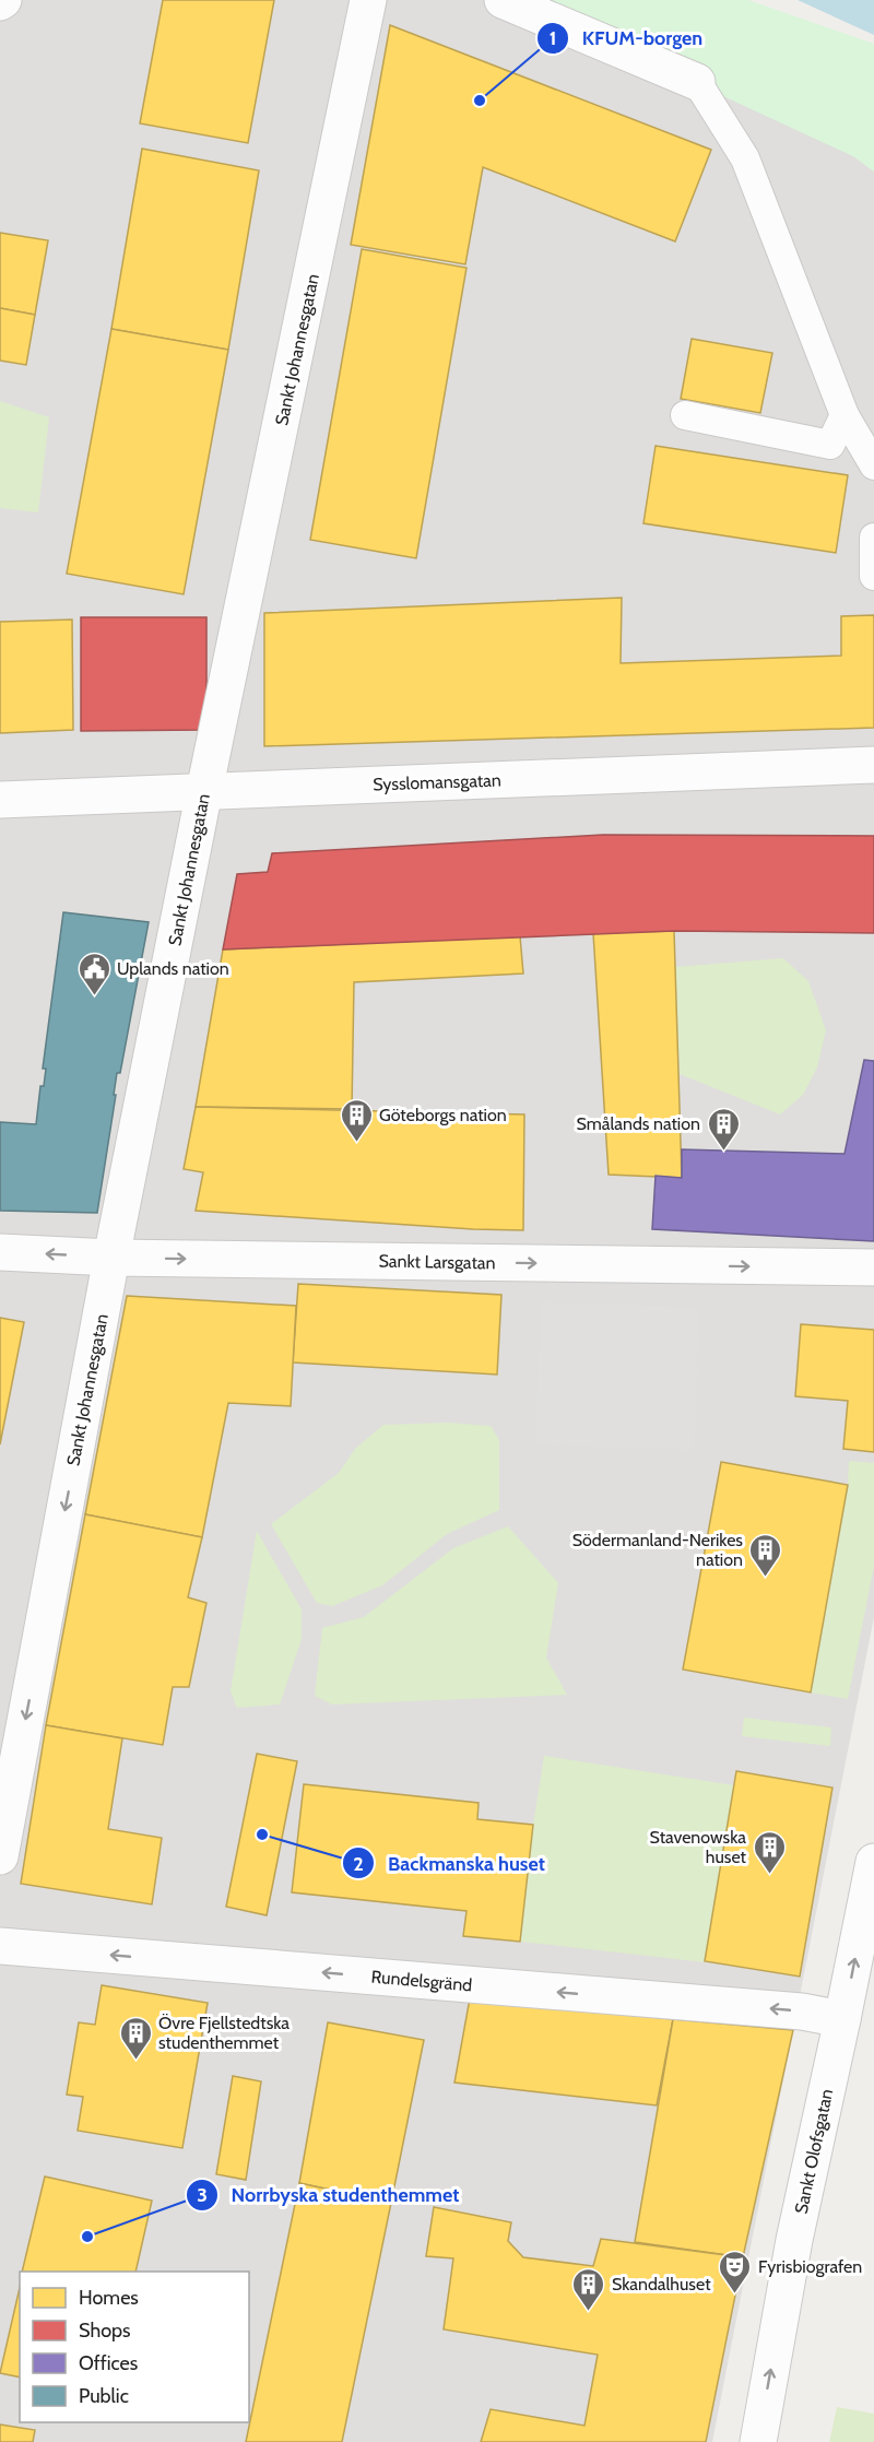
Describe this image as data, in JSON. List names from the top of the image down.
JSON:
{
  "streets": {
    "street": [
      "Sankt Johannesgatan",
      "Sysslomansgatan",
      "Sankt Larsgatan",
      "Rundelsgränd",
      "Sankt Olofsgatan"
    ]
  },
  "crossings": [
    ["Sankt Johannesgatan", "Sysslomansgatan"],
    ["Sankt Johannesgatan", "Sankt Larsgatan"],
    ["Rundelsgränd", "Sankt Olofsgatan"]
  ],
  "one_way": ["Rundelsgränd", "Sankt Olofsgatan"],
  "places": {
    "other": ["KFUM-borgen", "Backmanska huset", "Norrbyska studenthemmet"],
    "public building": ["Uplands nation"],
    "building": [
      "Göteborgs nation",
      "Smålands nation",
      "Södermanland-Nerikes nation",
      "Stavenowska huset",
      "Övre Fjellstedtska studenthemmet",
      "Skandalhuset"
    ],
    "theatre": ["Fyrisbiografen"]
  },
  "legend": [
    "Homes",
    "Shops",
    "Offices",
    "Public"
  ]
}
